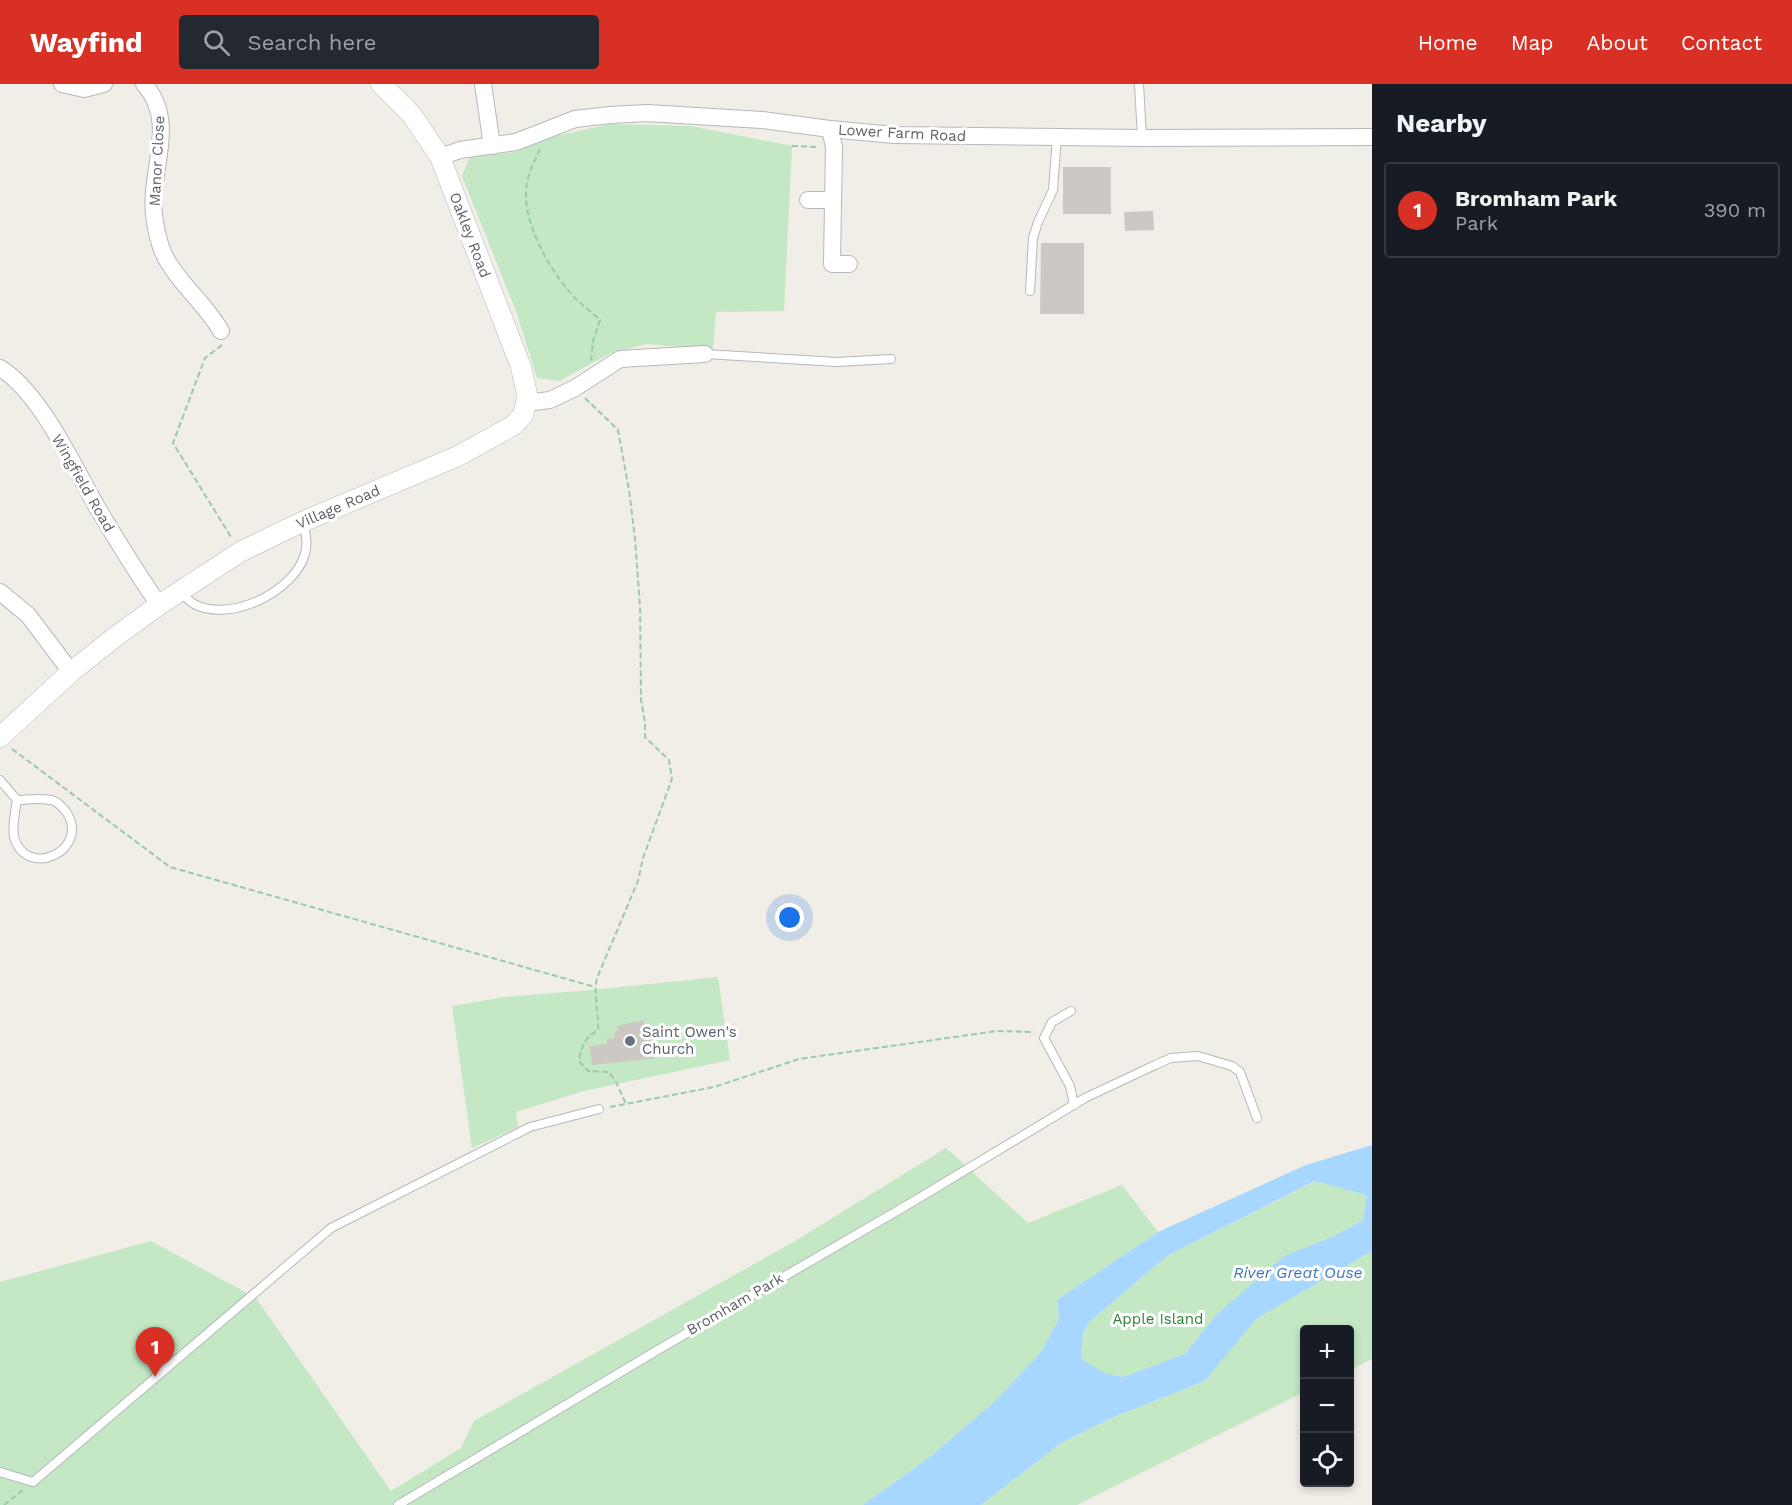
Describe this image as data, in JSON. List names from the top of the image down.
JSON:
{
  "streets": {
    "street": [
      "Lower Farm Road",
      "Manor Close",
      "Oakley Road",
      "Wingfield Road",
      "Village Road"
    ],
    "lane": ["Bromham Park"]
  },
  "crossings": [
    ["Lower Farm Road", "Oakley Road"],
    ["Oakley Road", "Village Road"],
    ["Wingfield Road", "Village Road"]
  ],
  "water": ["River Great Ouse"],
  "parks": ["Apple Island"],
  "places": ["Saint Owen's Church"],
  "page": {
    "header": "Wayfind",
    "search": "Search here",
    "nav": [
      "Home",
      "Map",
      "About",
      "Contact"
    ],
    "heading": "Nearby",
    "list": [
      {
        "mark": "1",
        "name": "Bromham Park",
        "note": "Park",
        "value": "390 m"
      }
    ],
    "map_buttons": ["+", "−"],
    "pins": "1"
  }
}
